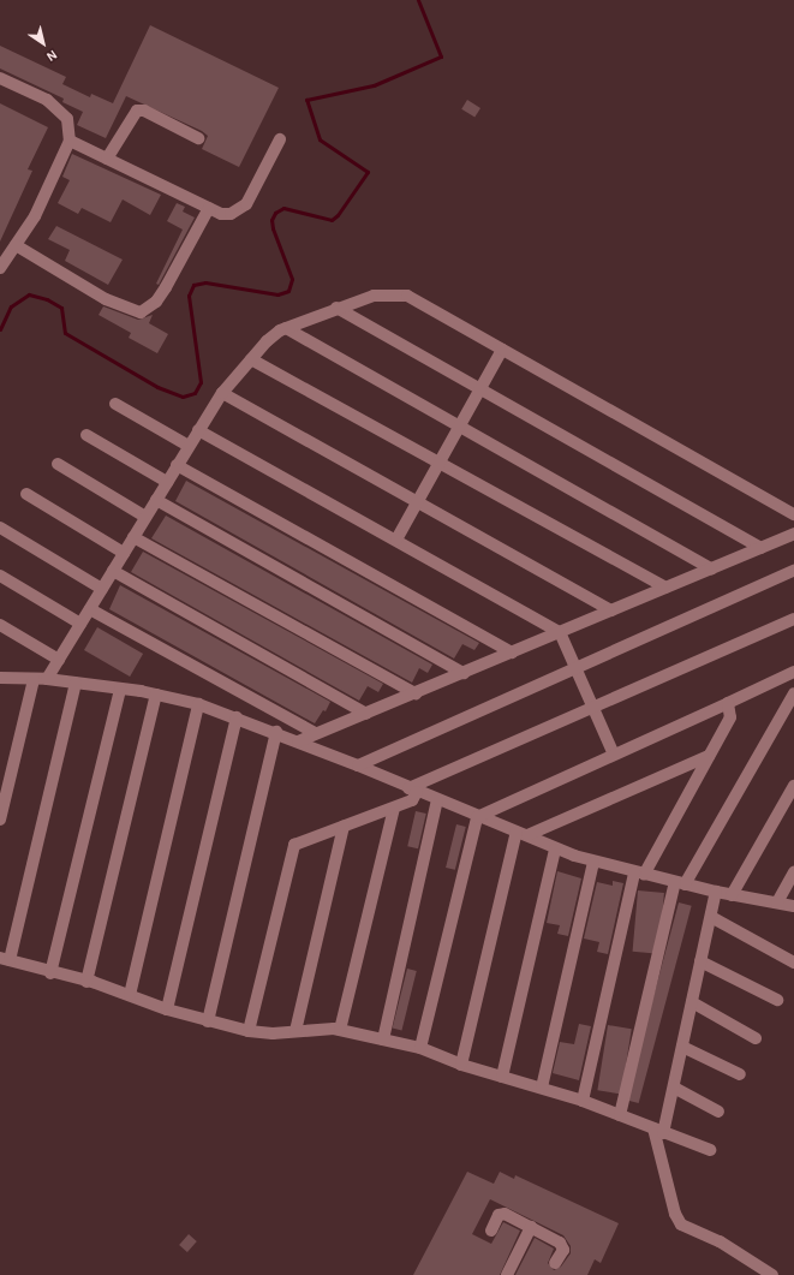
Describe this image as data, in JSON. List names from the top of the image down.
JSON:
{
  "north": "bottom right"
}
